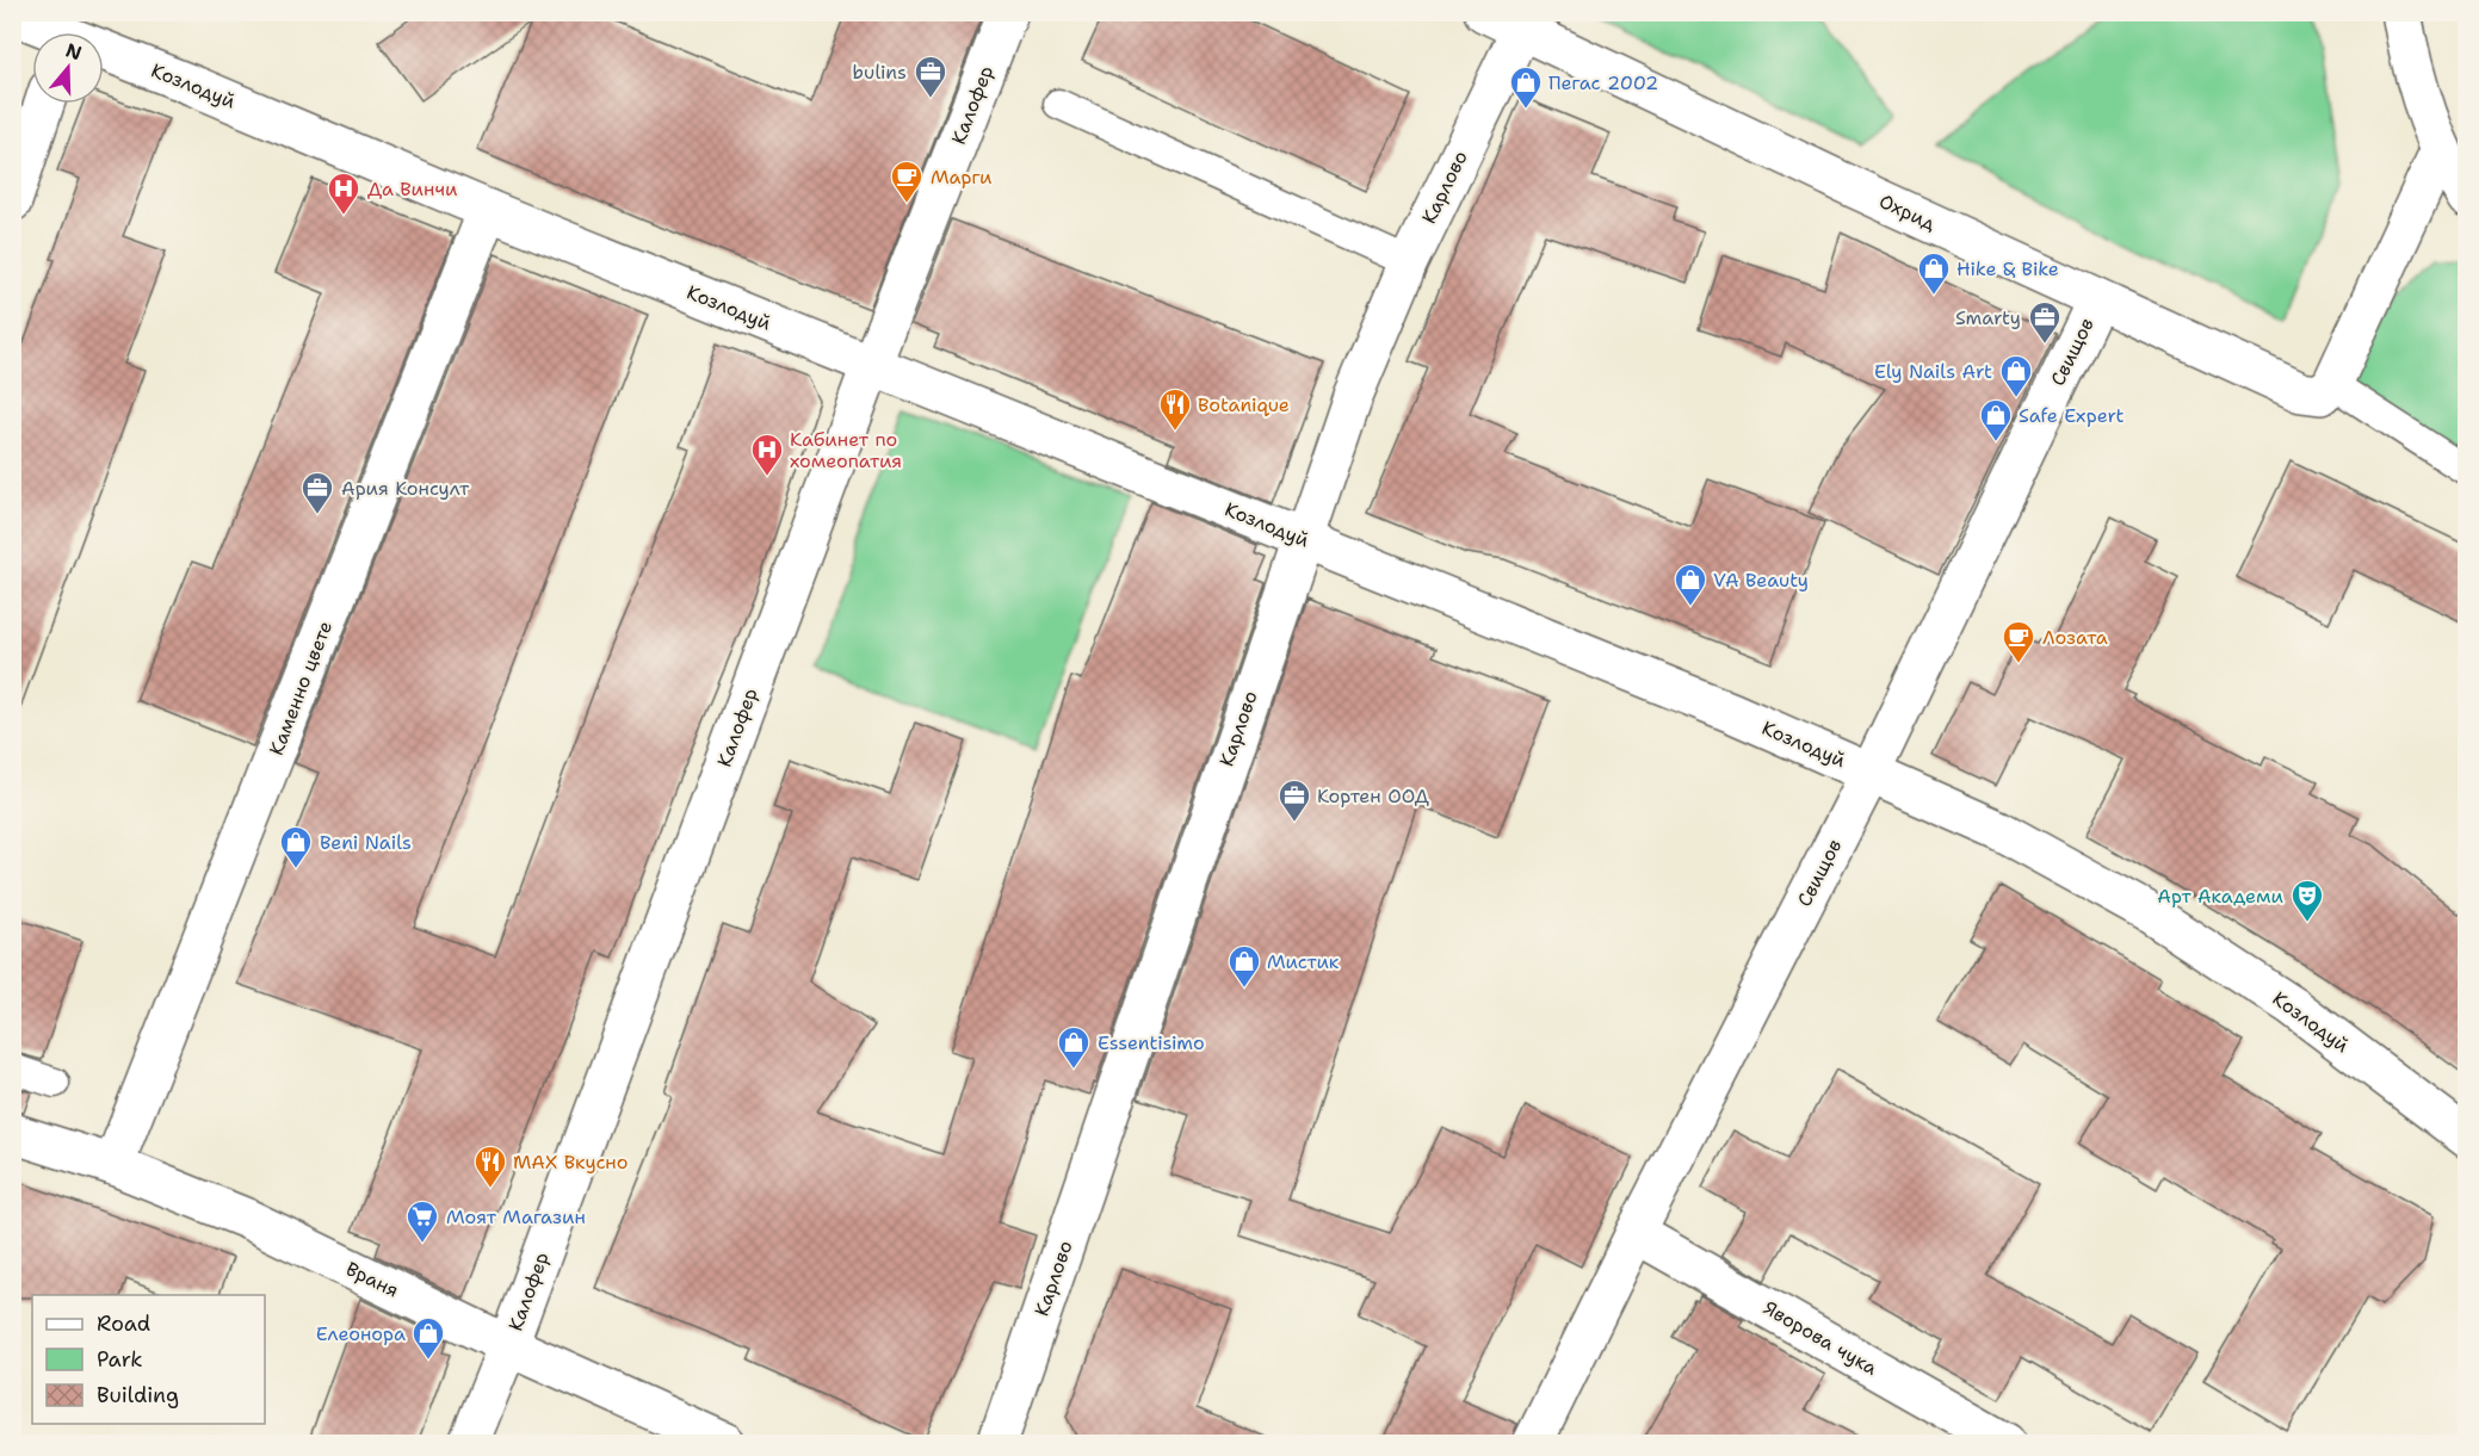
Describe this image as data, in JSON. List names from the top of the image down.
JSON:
{
  "streets": {
    "street": [
      "Козлодуй",
      "Калофер",
      "Карлово",
      "Охрид",
      "Свищов",
      "Каменно цвете",
      "Враня",
      "Яворова чука"
    ]
  },
  "crossings": [
    ["Козлодуй", "Калофер"],
    ["Козлодуй", "Карлово"],
    ["Козлодуй", "Свищов"],
    ["Козлодуй", "Каменно цвете"],
    ["Калофер", "Враня"],
    ["Карлово", "Охрид"],
    ["Охрид", "Свищов"],
    ["Свищов", "Яворова чука"],
    ["Каменно цвете", "Враня"]
  ],
  "places": {
    "office": [
      "bulins",
      "Smarty",
      "Ария Консулт",
      "Кортен ООД"
    ],
    "shop": [
      "Пегас 2002",
      "Hike & Bike",
      "Ely Nails Art",
      "Safe Expert",
      "VA Beauty",
      "Beni Nails",
      "Мистик",
      "Essentisimo",
      "Елеонора"
    ],
    "cafe": ["Марги", "Лозата"],
    "hospital": ["Да Винчи", "Кабинет по хомеопатия"],
    "restaurant": ["Botanique", "MAX Вкусно"],
    "theatre": ["Арт Академи"],
    "supermarket": ["Моят Магазин"]
  },
  "legend": ["Road", "Park", "Building"],
  "north": "top"
}
